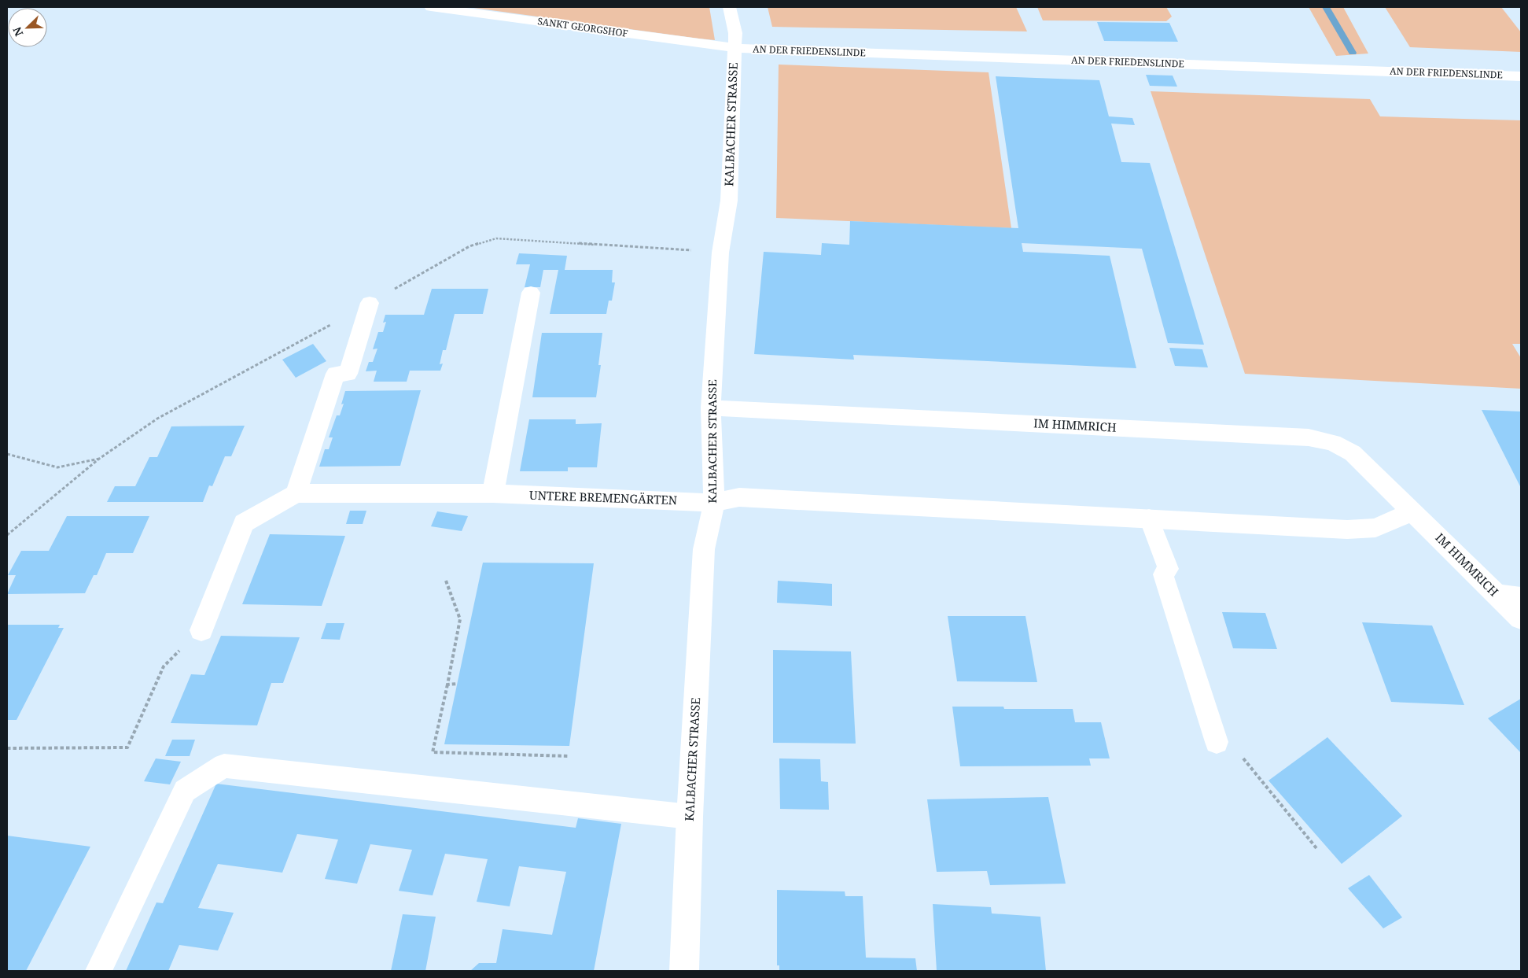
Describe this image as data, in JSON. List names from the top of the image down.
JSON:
{
  "streets": {
    "street": [
      "SANKT GEORGSHOF",
      "AN DER FRIEDENSLINDE",
      "KALBACHER STRASSE",
      "IM HIMMRICH",
      "UNTERE BREMENGÄRTEN"
    ]
  },
  "crossings": [
    ["SANKT GEORGSHOF", "AN DER FRIEDENSLINDE"],
    ["SANKT GEORGSHOF", "KALBACHER STRASSE"],
    ["AN DER FRIEDENSLINDE", "KALBACHER STRASSE"],
    ["KALBACHER STRASSE", "IM HIMMRICH"],
    ["KALBACHER STRASSE", "UNTERE BREMENGÄRTEN"]
  ],
  "north": "bottom left"
}
